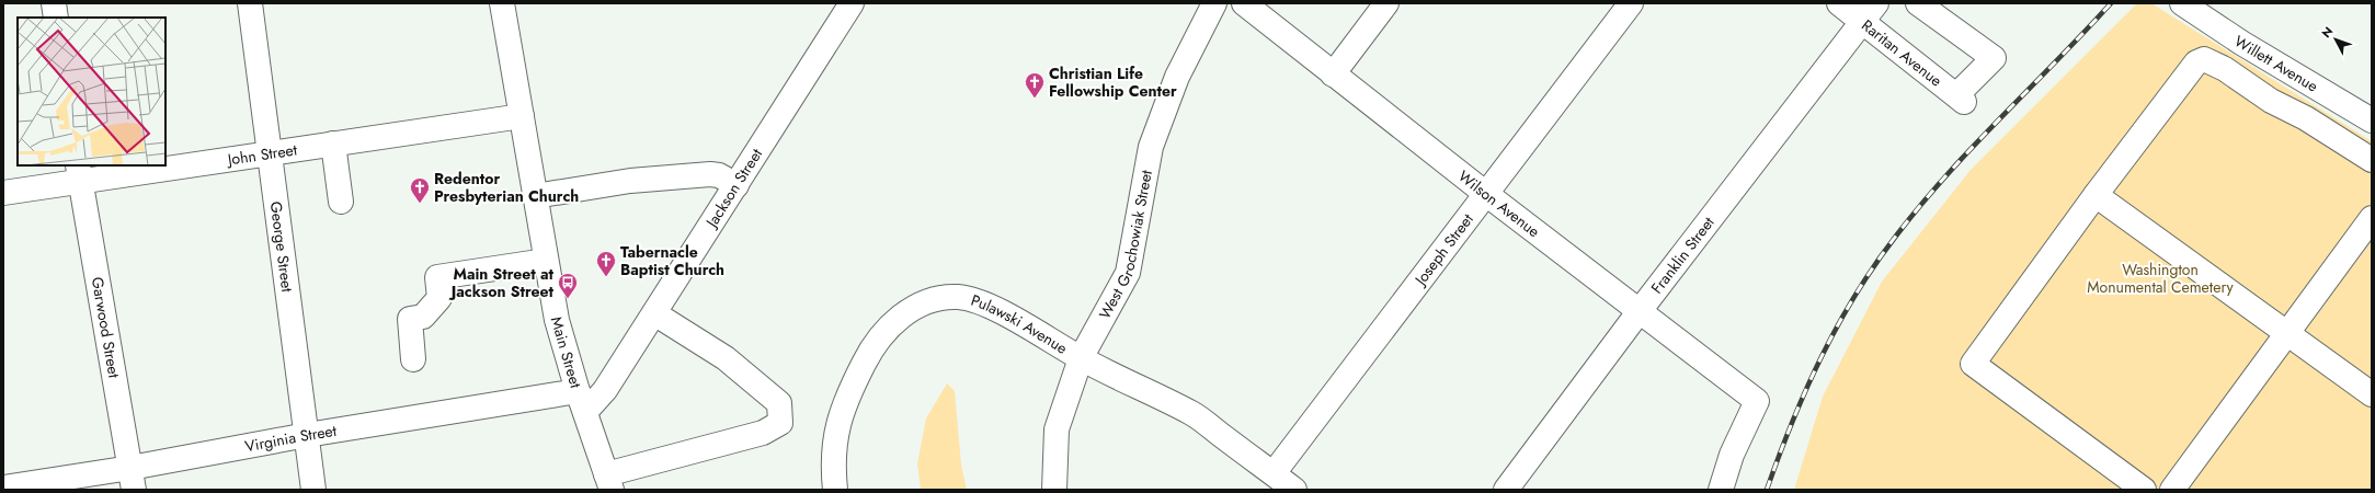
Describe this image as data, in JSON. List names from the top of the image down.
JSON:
{
  "streets": {
    "street": [
      "Raritan Avenue",
      "Willett Avenue",
      "John Street",
      "Jackson Street",
      "Wilson Avenue",
      "West Grochowiak Street",
      "George Street",
      "Joseph Street",
      "Franklin Street",
      "Pulawski Avenue",
      "Garwood Street",
      "Main Street",
      "Virginia Street"
    ]
  },
  "crossings": [
    ["Raritan Avenue", "Franklin Street"],
    ["John Street", "George Street"],
    ["John Street", "Garwood Street"],
    ["John Street", "Main Street"],
    ["Jackson Street", "Main Street"],
    ["Jackson Street", "Virginia Street"],
    ["Wilson Avenue", "Joseph Street"],
    ["Wilson Avenue", "Franklin Street"],
    ["West Grochowiak Street", "Pulawski Avenue"],
    ["George Street", "Virginia Street"],
    ["Joseph Street", "Pulawski Avenue"],
    ["Garwood Street", "Virginia Street"],
    ["Main Street", "Virginia Street"]
  ],
  "parks": ["Washington Monumental Cemetery"],
  "places": {
    "church": ["Christian Life Fellowship Center", "Redentor Presbyterian Church", "Tabernacle Baptist Church"],
    "bus stop": ["Main Street at Jackson Street"]
  },
  "north": "top left"
}
